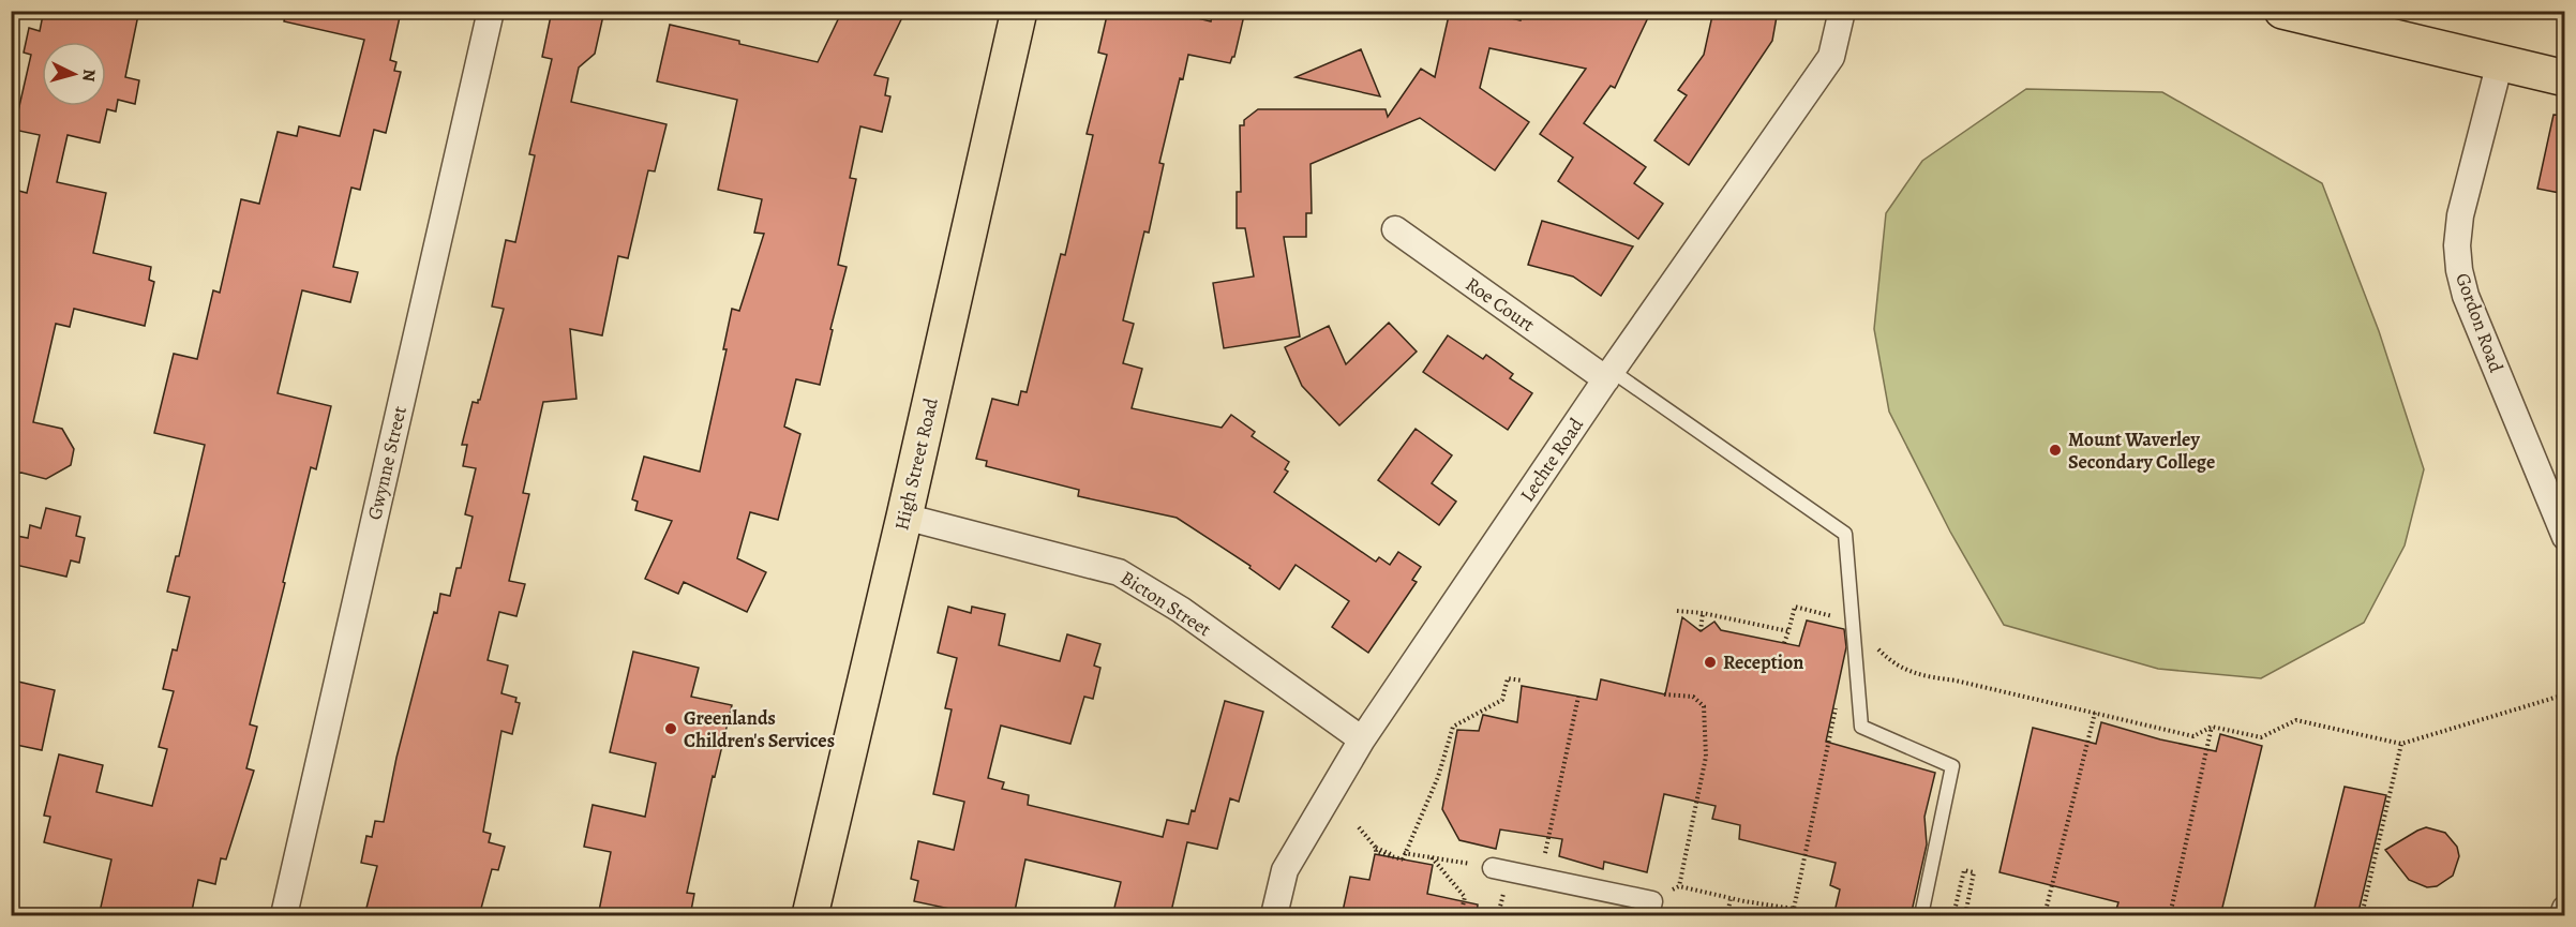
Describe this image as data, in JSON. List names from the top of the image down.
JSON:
{
  "streets": {
    "main road": ["High Street Road"],
    "street": [
      "Roe Court",
      "Gordon Road",
      "Lechte Road",
      "Gwynne Street",
      "Bicton Street"
    ]
  },
  "crossings": [
    ["Roe Court", "Lechte Road"],
    ["Lechte Road", "Bicton Street"],
    ["High Street Road", "Bicton Street"]
  ],
  "places": ["Mount Waverley Secondary College", "Reception", "Greenlands Children's Services"],
  "north": "right"
}
